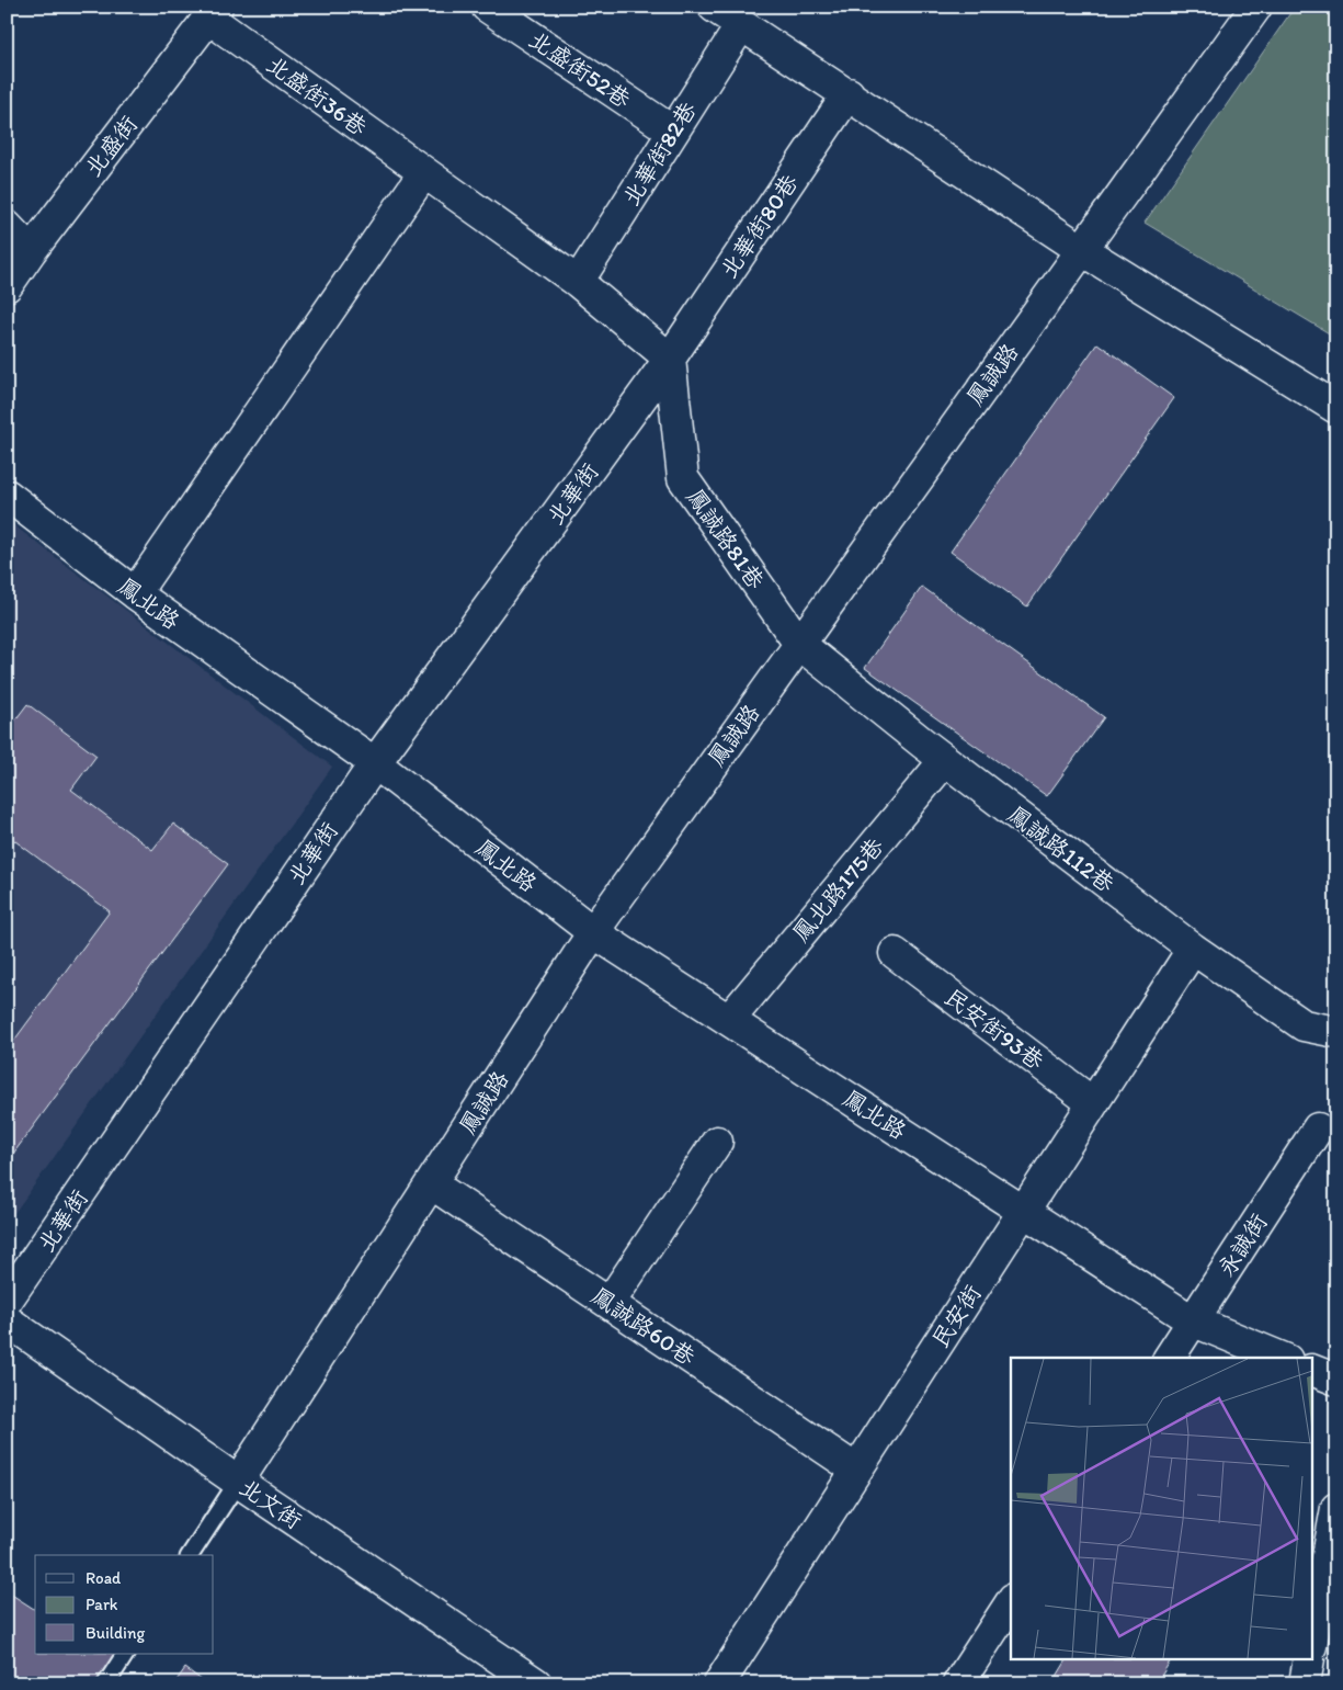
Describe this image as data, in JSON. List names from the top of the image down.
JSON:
{
  "streets": {
    "street": [
      "北盛街52巷",
      "北盛街36巷",
      "北盛街",
      "北華街82巷",
      "北華街80巷",
      "鳳誠路",
      "北華街",
      "鳳誠路81巷",
      "鳳北路",
      "鳳誠路112巷",
      "鳳北路175巷",
      "民安街93巷",
      "永誠街",
      "民安街",
      "鳳誠路60巷",
      "北文街"
    ]
  },
  "crossings": [
    ["北盛街52巷", "北華街82巷"],
    ["北盛街36巷", "北盛街"],
    ["北華街80巷", "北華街"],
    ["北華街80巷", "鳳誠路81巷"],
    ["鳳誠路", "鳳誠路81巷"],
    ["鳳誠路", "鳳北路"],
    ["鳳誠路", "鳳誠路112巷"],
    ["鳳誠路", "鳳誠路60巷"],
    ["鳳誠路", "北文街"],
    ["北華街", "鳳誠路81巷"],
    ["北華街", "鳳北路"],
    ["鳳誠路81巷", "鳳誠路112巷"],
    ["鳳北路", "鳳北路175巷"],
    ["鳳北路", "永誠街"],
    ["鳳北路", "民安街"],
    ["鳳誠路112巷", "鳳北路175巷"],
    ["鳳誠路112巷", "民安街"],
    ["民安街93巷", "民安街"],
    ["民安街", "鳳誠路60巷"]
  ],
  "legend": ["Road", "Park", "Building"]
}
